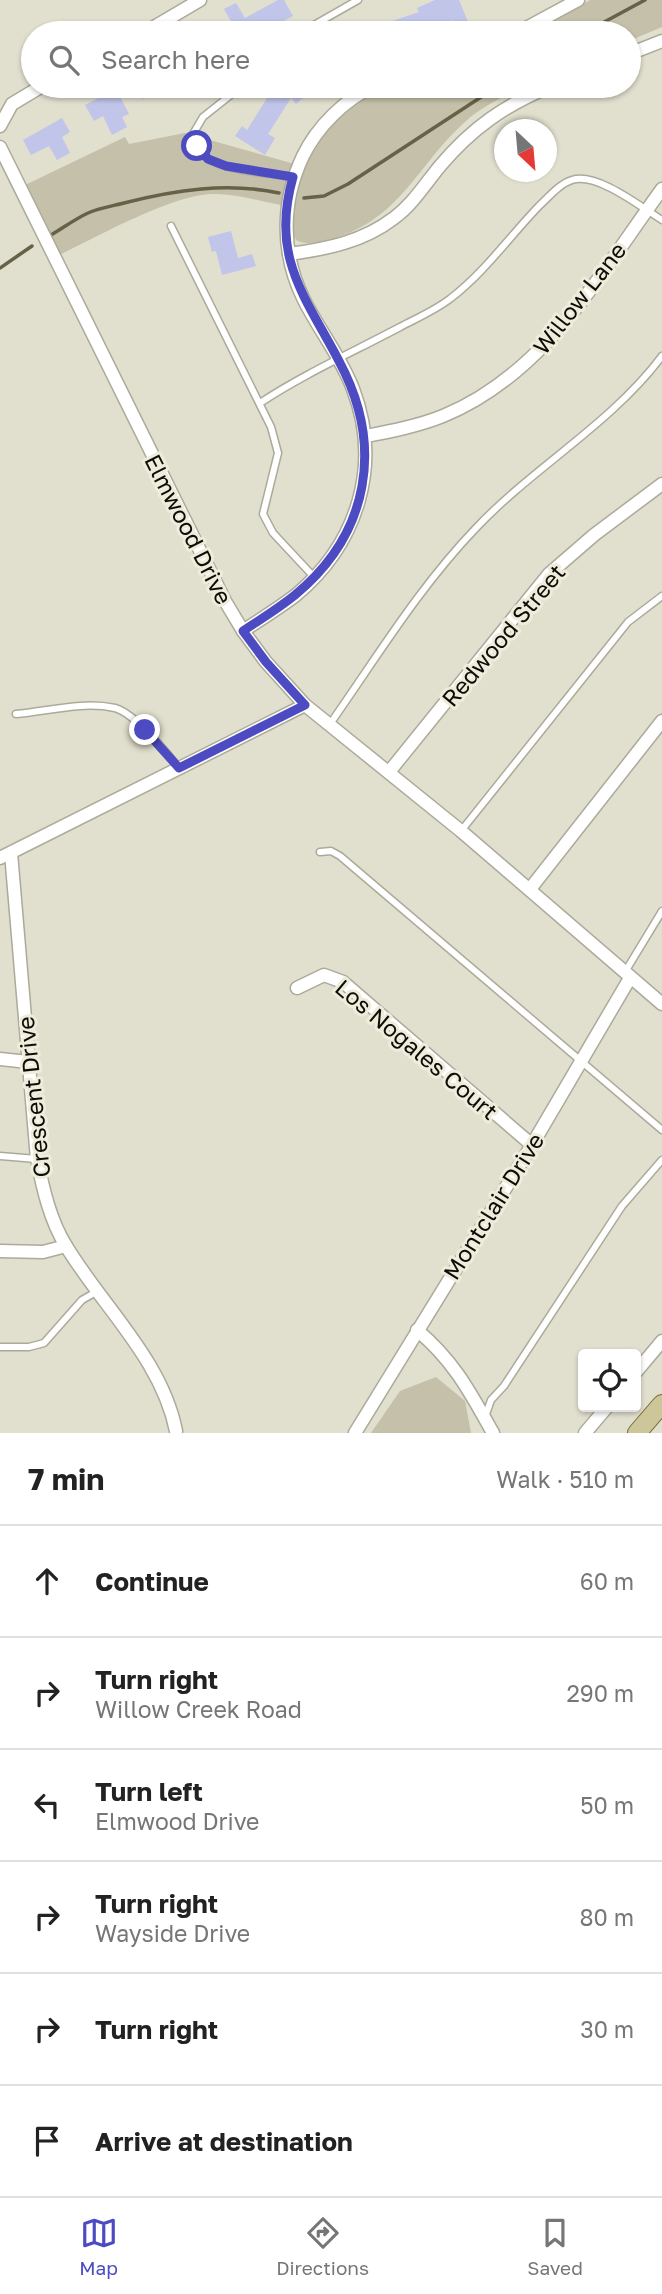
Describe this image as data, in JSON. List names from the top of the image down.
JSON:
{
  "streets": {
    "street": [
      "Willow Lane",
      "Elmwood Drive",
      "Redwood Street",
      "Los Nogales Court",
      "Crescent Drive",
      "Montclair Drive"
    ]
  },
  "crossings": [
    ["Elmwood Drive", "Redwood Street"],
    ["Elmwood Drive", "Montclair Drive"],
    ["Los Nogales Court", "Montclair Drive"]
  ],
  "north": "bottom right",
  "page": {
    "search": "Search here",
    "heading": ["7 min", "Walk · 510 m"],
    "list": [
      ["Continue", "60 m"],
      ["Turn right", "Willow Creek Road", "290 m"],
      ["Turn left", "Elmwood Drive", "50 m"],
      ["Turn right", "Wayside Drive", "80 m"],
      ["Turn right", "30 m"],
      "Arrive at destination"
    ],
    "nav": ["Map", "Directions", "Saved"]
  }
}
